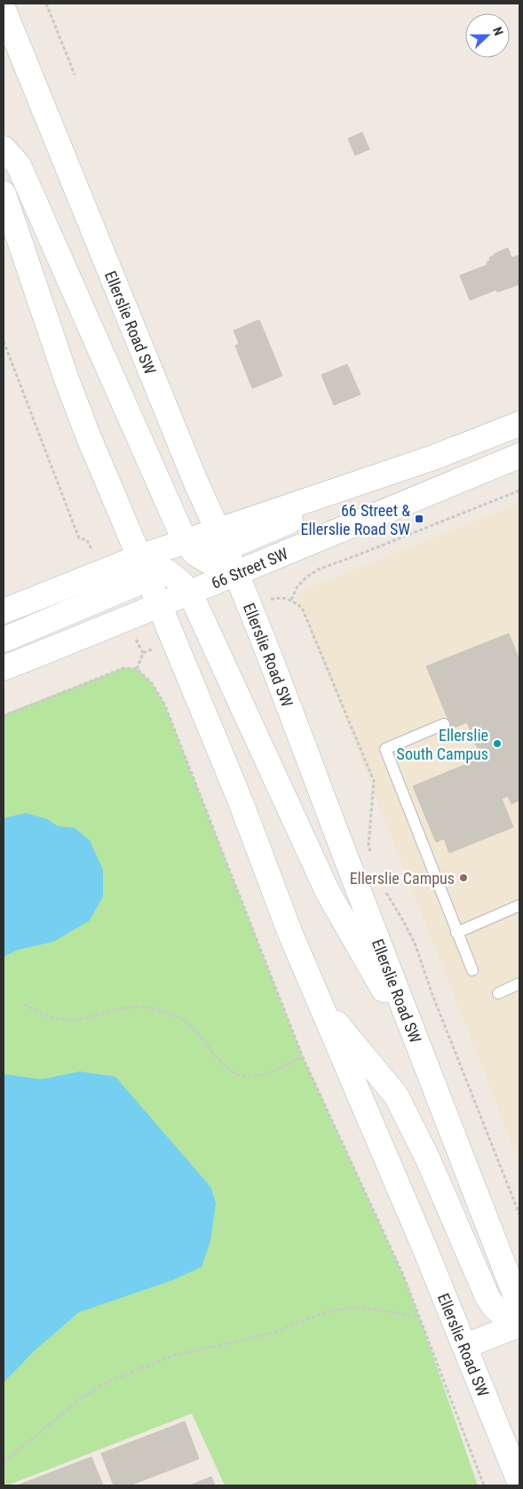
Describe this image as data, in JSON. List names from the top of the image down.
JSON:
{
  "streets": {
    "main road": ["Ellerslie Road SW", "66 Street SW"]
  },
  "crossings": [
    ["Ellerslie Road SW", "66 Street SW"]
  ],
  "places": {
    "transit": ["66 Street & Ellerslie Road SW"],
    "other": ["Ellerslie South Campus", "Ellerslie Campus"]
  },
  "north": "right"
}
